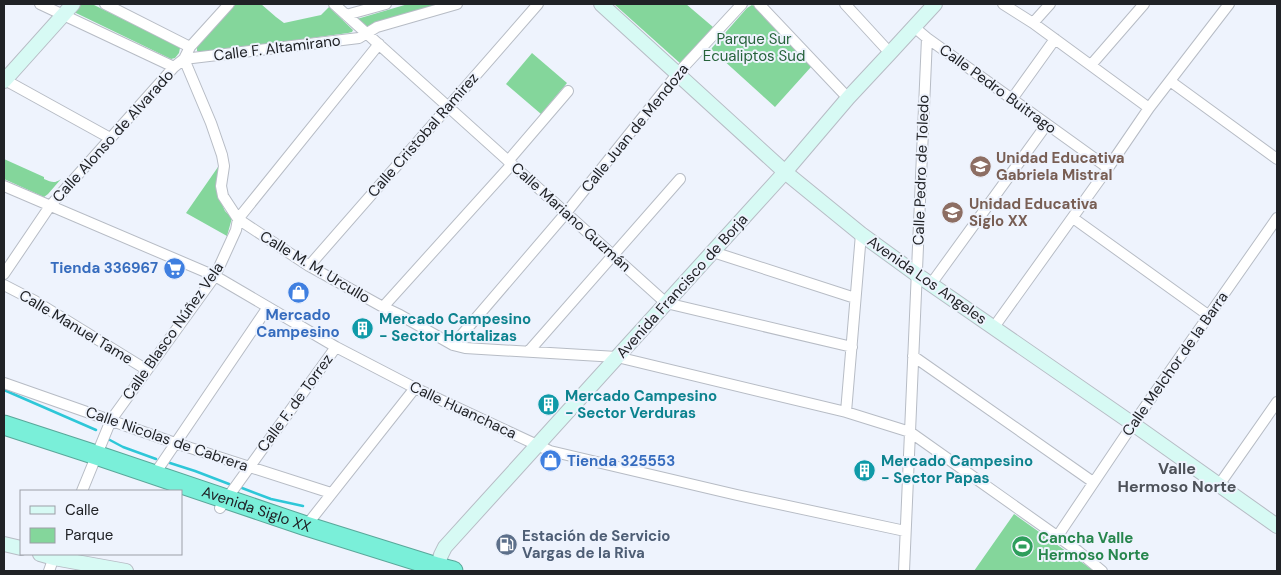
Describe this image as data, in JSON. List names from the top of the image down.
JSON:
{
  "streets": {
    "highway": ["Avenida Siglo XX"],
    "street": [
      "Calle F. Altamirano",
      "Calle Pedro Buitrago",
      "Calle Juan de Mendoza",
      "Calle Cristobal Ramirez",
      "Calle Alonso de Alvarado",
      "Calle Pedro de Toledo",
      "Calle Mariano Guzmán",
      "Calle M. M. Urcullo",
      "Avenida Los Angeles",
      "Avenida Francisco de Borja",
      "Calle Manuel Tame",
      "Calle Blasco Núñez Vela",
      "Calle Melchor de la Barra",
      "Calle F. de Torrez",
      "Calle Huanchaca",
      "Calle Nicolas de Cabrera"
    ]
  },
  "crossings": [
    ["Calle F. Altamirano", "Calle Alonso de Alvarado"],
    ["Calle F. Altamirano", "Calle Mariano Guzmán"],
    ["Calle F. Altamirano", "Calle M. M. Urcullo"],
    ["Calle Pedro Buitrago", "Calle Pedro de Toledo"],
    ["Calle Pedro Buitrago", "Avenida Francisco de Borja"],
    ["Calle Juan de Mendoza", "Calle Mariano Guzmán"],
    ["Calle Juan de Mendoza", "Calle M. M. Urcullo"],
    ["Calle Juan de Mendoza", "Avenida Los Angeles"],
    ["Calle Cristobal Ramirez", "Calle Mariano Guzmán"],
    ["Calle Cristobal Ramirez", "Calle M. M. Urcullo"],
    ["Calle Alonso de Alvarado", "Calle M. M. Urcullo"],
    ["Calle Alonso de Alvarado", "Calle Huanchaca"],
    ["Calle Pedro de Toledo", "Calle M. M. Urcullo"],
    ["Calle Pedro de Toledo", "Avenida Los Angeles"],
    ["Calle Pedro de Toledo", "Calle Huanchaca"],
    ["Calle Mariano Guzmán", "Avenida Francisco de Borja"],
    ["Calle Mariano Guzmán", "Calle Blasco Núñez Vela"],
    ["Calle M. M. Urcullo", "Avenida Francisco de Borja"],
    ["Calle M. M. Urcullo", "Calle Blasco Núñez Vela"],
    ["Calle M. M. Urcullo", "Calle Melchor de la Barra"],
    ["Avenida Los Angeles", "Avenida Francisco de Borja"],
    ["Avenida Los Angeles", "Calle Melchor de la Barra"],
    ["Avenida Francisco de Borja", "Calle Huanchaca"],
    ["Avenida Francisco de Borja", "Avenida Siglo XX"],
    ["Calle Manuel Tame", "Calle Blasco Núñez Vela"],
    ["Calle Blasco Núñez Vela", "Calle Huanchaca"],
    ["Calle Blasco Núñez Vela", "Calle Nicolas de Cabrera"],
    ["Calle Blasco Núñez Vela", "Avenida Siglo XX"],
    ["Calle F. de Torrez", "Calle Huanchaca"],
    ["Calle F. de Torrez", "Calle Nicolas de Cabrera"],
    ["Calle F. de Torrez", "Avenida Siglo XX"]
  ],
  "districts": ["Valle Hermoso Norte"],
  "parks": ["Parque Sur Ecualiptos Sud"],
  "places": {
    "school or university": ["Unidad Educativa Gabriela Mistral", "Unidad Educativa Siglo XX"],
    "supermarket": ["Tienda 336967"],
    "shop": ["Mercado Campesino", "Tienda 325553"],
    "building": ["Mercado Campesino - Sector Hortalizas", "Mercado Campesino - Sector Verduras", "Mercado Campesino - Sector Papas"],
    "fuel station": ["Estación de Servicio Vargas de la Riva"],
    "sports": ["Cancha Valle Hermoso Norte"]
  },
  "legend": ["Calle", "Parque"]
}
